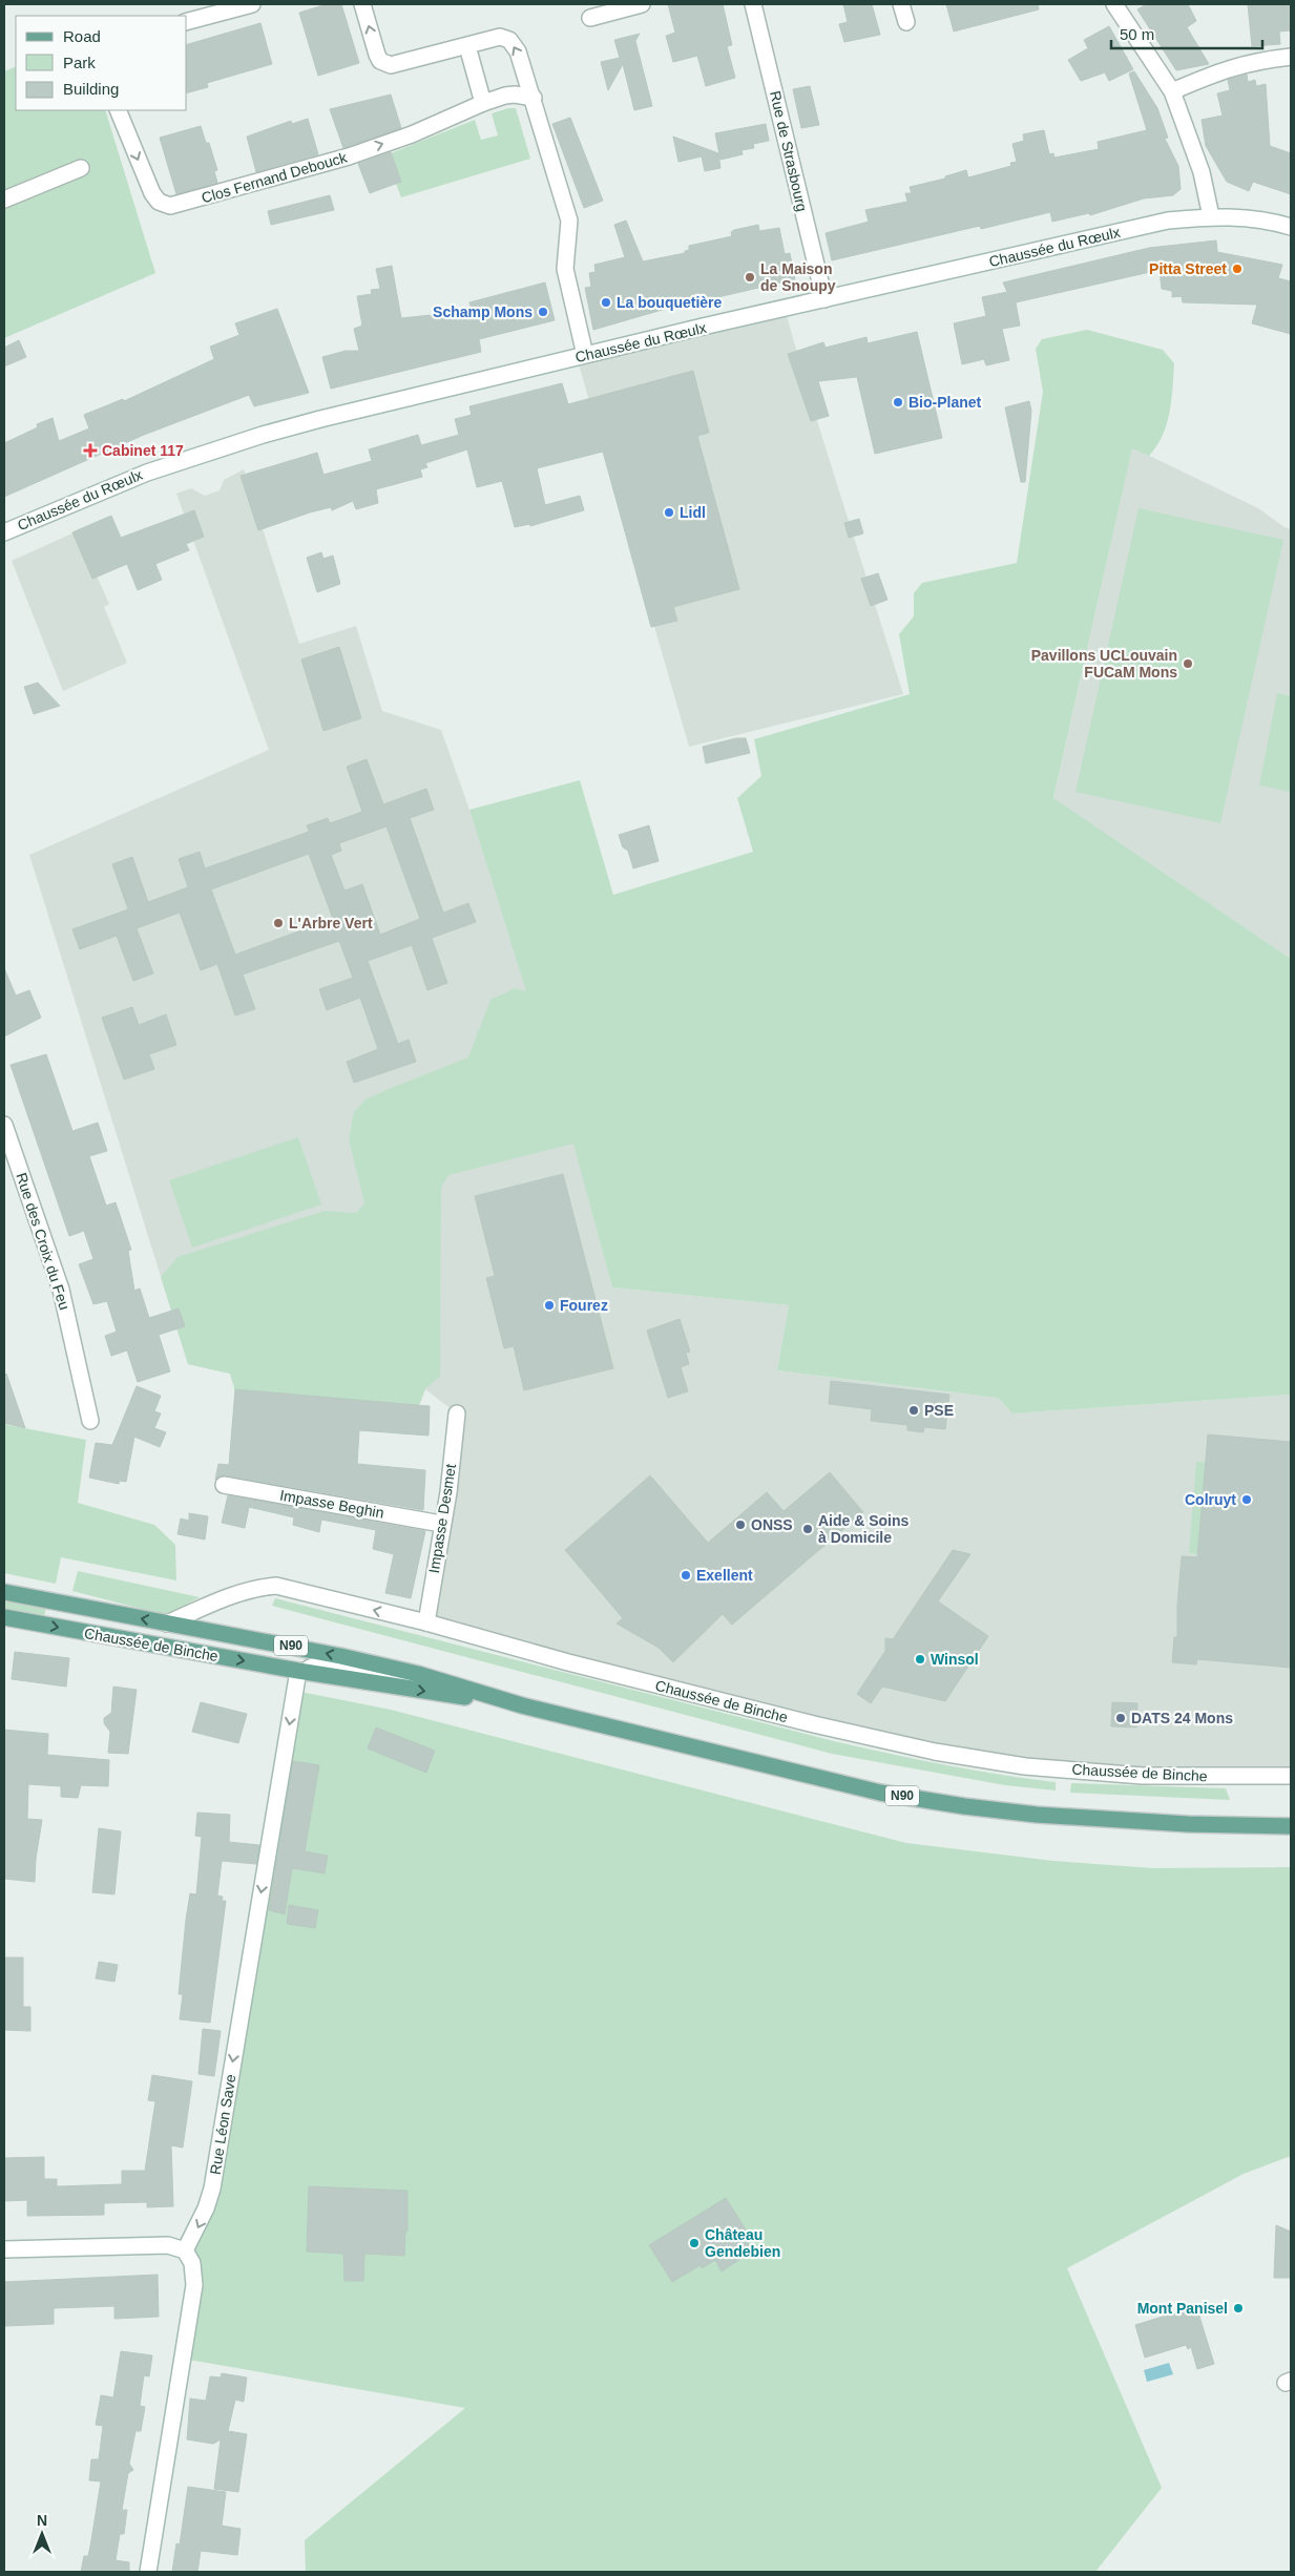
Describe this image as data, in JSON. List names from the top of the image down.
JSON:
{
  "streets": {
    "main road": ["Chaussée de Binche", "N90"],
    "street": [
      "Rue de Strasbourg",
      "Clos Fernand Debouck",
      "Chaussée du Rœulx",
      "Rue des Croix du Feu",
      "Impasse Beghin",
      "Impasse Desmet",
      "Rue Léon Save"
    ]
  },
  "crossings": [
    ["Rue de Strasbourg", "Chaussée du Rœulx"],
    ["Impasse Beghin", "Impasse Desmet"],
    ["Impasse Desmet", "Chaussée de Binche"],
    ["Chaussée de Binche", "Rue Léon Save"]
  ],
  "one_way": ["Clos Fernand Debouck", "Rue Léon Save"],
  "places": {
    "other": [
      "Pitta Street",
      "La Maison de Snoupy",
      "La bouquetière",
      "Schamp Mons",
      "Bio-Planet",
      "Lidl",
      "Pavillons UCLouvain FUCaM Mons",
      "L'Arbre Vert",
      "Fourez",
      "PSE",
      "Colruyt",
      "ONSS",
      "Aide & Soins à Domicile",
      "Exellent",
      "Winsol",
      "DATS 24 Mons",
      "Château Gendebien",
      "Mont Panisel"
    ],
    "health": ["Cabinet 117"]
  },
  "legend": ["Road", "Park", "Building"],
  "scale_bar": "50 m",
  "north": "top"
}
